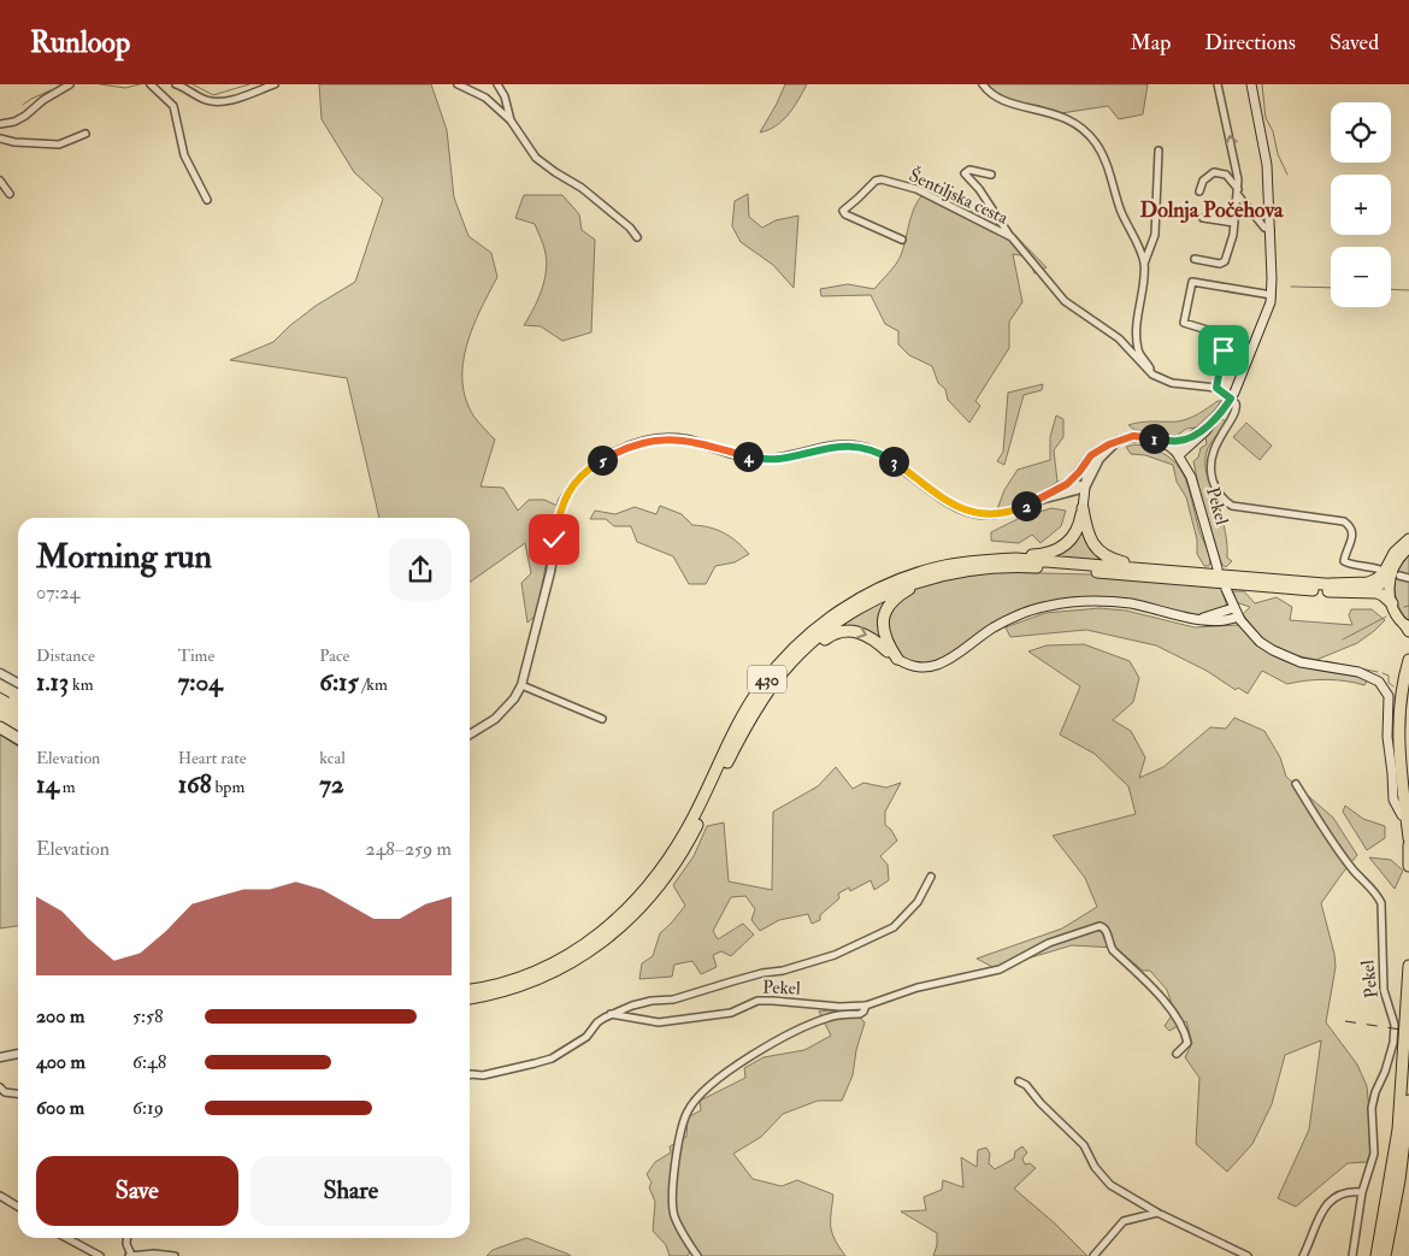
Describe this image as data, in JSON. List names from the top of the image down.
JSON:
{
  "streets": {
    "highway": ["430"],
    "main road": ["Pekel"],
    "street": ["Šentiljska cesta"]
  },
  "districts": ["Dolnja Počehova"],
  "page": {
    "header": "Runloop",
    "nav": ["Map", "Directions", "Saved"],
    "map_buttons": ["+", "−"],
    "pins": [
      "1",
      "4",
      "5",
      "3",
      "2"
    ],
    "heading": ["Morning run", "07:24"],
    "stats": [
      ["Distance", "1.13 km"],
      ["Time", "7:04"],
      ["Pace", "6:15 /km"],
      ["Elevation", "14 m"],
      ["Heart rate", "168 bpm"],
      ["kcal", "72"]
    ],
    "chart": ["Elevation", "248–259 m"],
    "list": [
      {
        "name": "200 m",
        "note": "5:58"
      },
      {
        "name": "400 m",
        "note": "6:48"
      },
      {
        "name": "600 m",
        "note": "6:19"
      }
    ],
    "buttons": ["Save", "Share"]
  }
}
